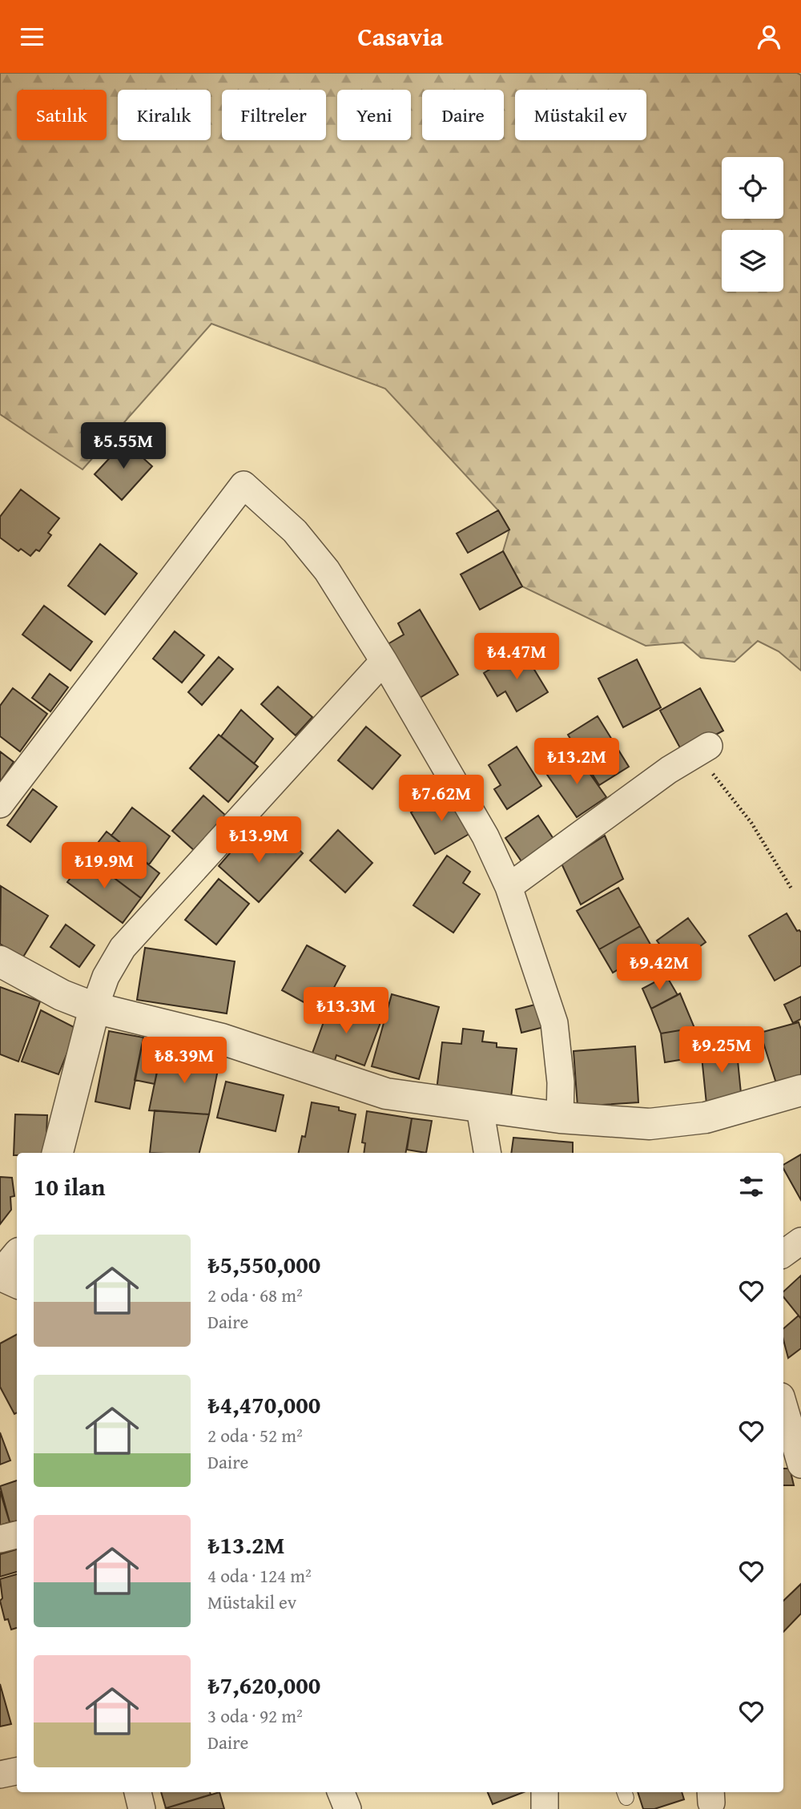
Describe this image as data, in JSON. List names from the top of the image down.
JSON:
{
  "page": {
    "header": "Casavia",
    "chip": [
      "Satılık",
      "Kiralık",
      "Filtreler",
      "Yeni",
      "Daire",
      "Müstakil ev"
    ],
    "price": [
      "₺5.55M",
      "₺4.47M",
      "₺13.2M",
      "₺7.62M",
      "₺13.9M",
      "₺19.9M",
      "₺9.42M",
      "₺13.3M",
      "₺9.25M",
      "₺8.39M"
    ],
    "heading": "10 ilan",
    "list": [
      {
        "name": "₺5,550,000",
        "note": "2 oda · 68 m² · Daire"
      },
      {
        "name": "₺4,470,000",
        "note": "2 oda · 52 m² · Daire"
      },
      {
        "name": "₺13.2M",
        "note": "4 oda · 124 m² · Müstakil ev"
      },
      {
        "name": "₺7,620,000",
        "note": "3 oda · 92 m² · Daire"
      }
    ]
  }
}
